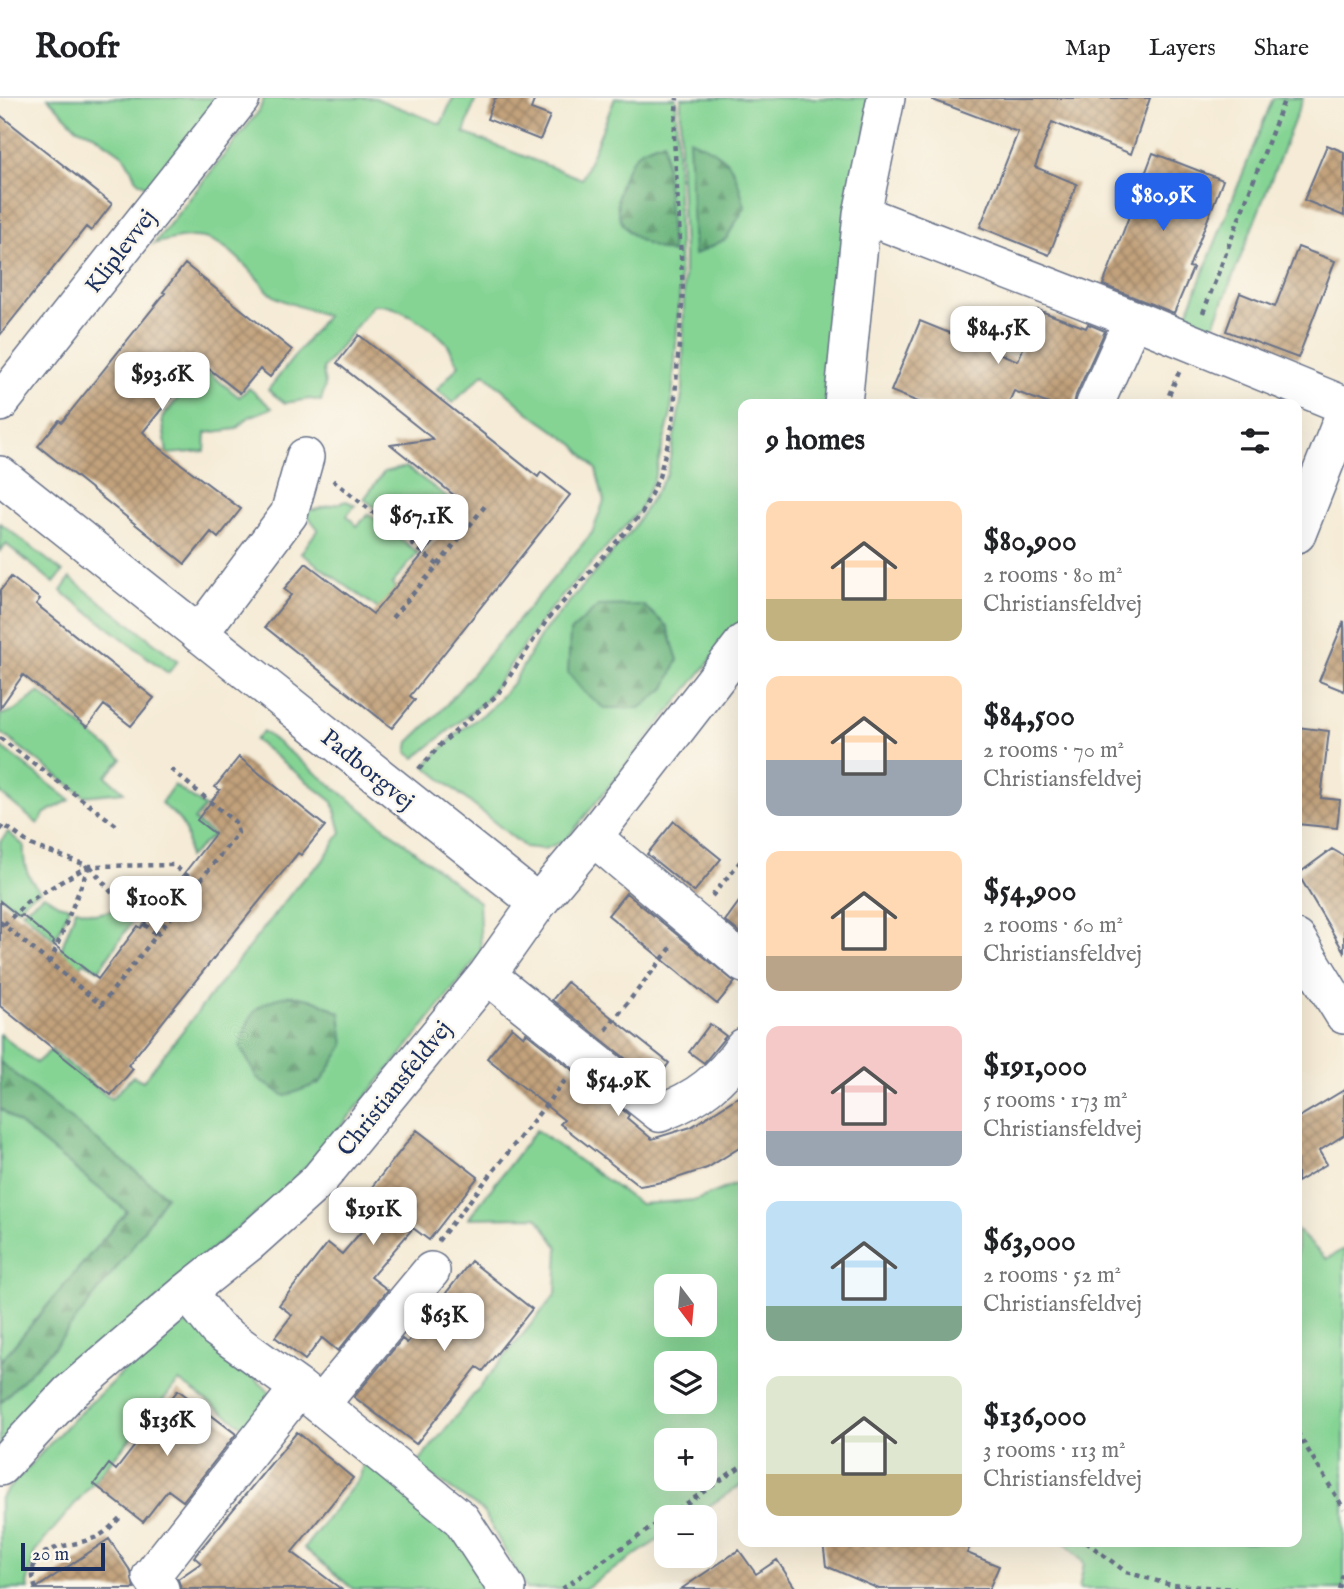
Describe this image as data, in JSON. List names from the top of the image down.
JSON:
{
  "streets": {
    "street": ["Kliplevvej", "Padborgvej", "Christiansfeldvej"]
  },
  "crossings": [
    ["Padborgvej", "Christiansfeldvej"]
  ],
  "scale_bar": "20 m",
  "north": "bottom",
  "page": {
    "header": "Roofr",
    "nav": ["Map", "Layers", "Share"],
    "price": [
      "$80.9K",
      "$84.5K",
      "$93.6K",
      "$67.1K",
      "$100K",
      "$54.9K",
      "$191K",
      "$63K",
      "$136K"
    ],
    "heading": "9 homes",
    "list": [
      {
        "name": "$80,900",
        "note": "2 rooms · 80 m² · Christiansfeldvej"
      },
      {
        "name": "$84,500",
        "note": "2 rooms · 70 m² · Christiansfeldvej"
      },
      {
        "name": "$54,900",
        "note": "2 rooms · 60 m² · Christiansfeldvej"
      },
      {
        "name": "$191,000",
        "note": "5 rooms · 173 m² · Christiansfeldvej"
      },
      {
        "name": "$63,000",
        "note": "2 rooms · 52 m² · Christiansfeldvej"
      },
      {
        "name": "$136,000",
        "note": "3 rooms · 113 m² · Christiansfeldvej"
      }
    ],
    "map_buttons": ["+", "−"],
    "scale": "20 m"
  }
}
